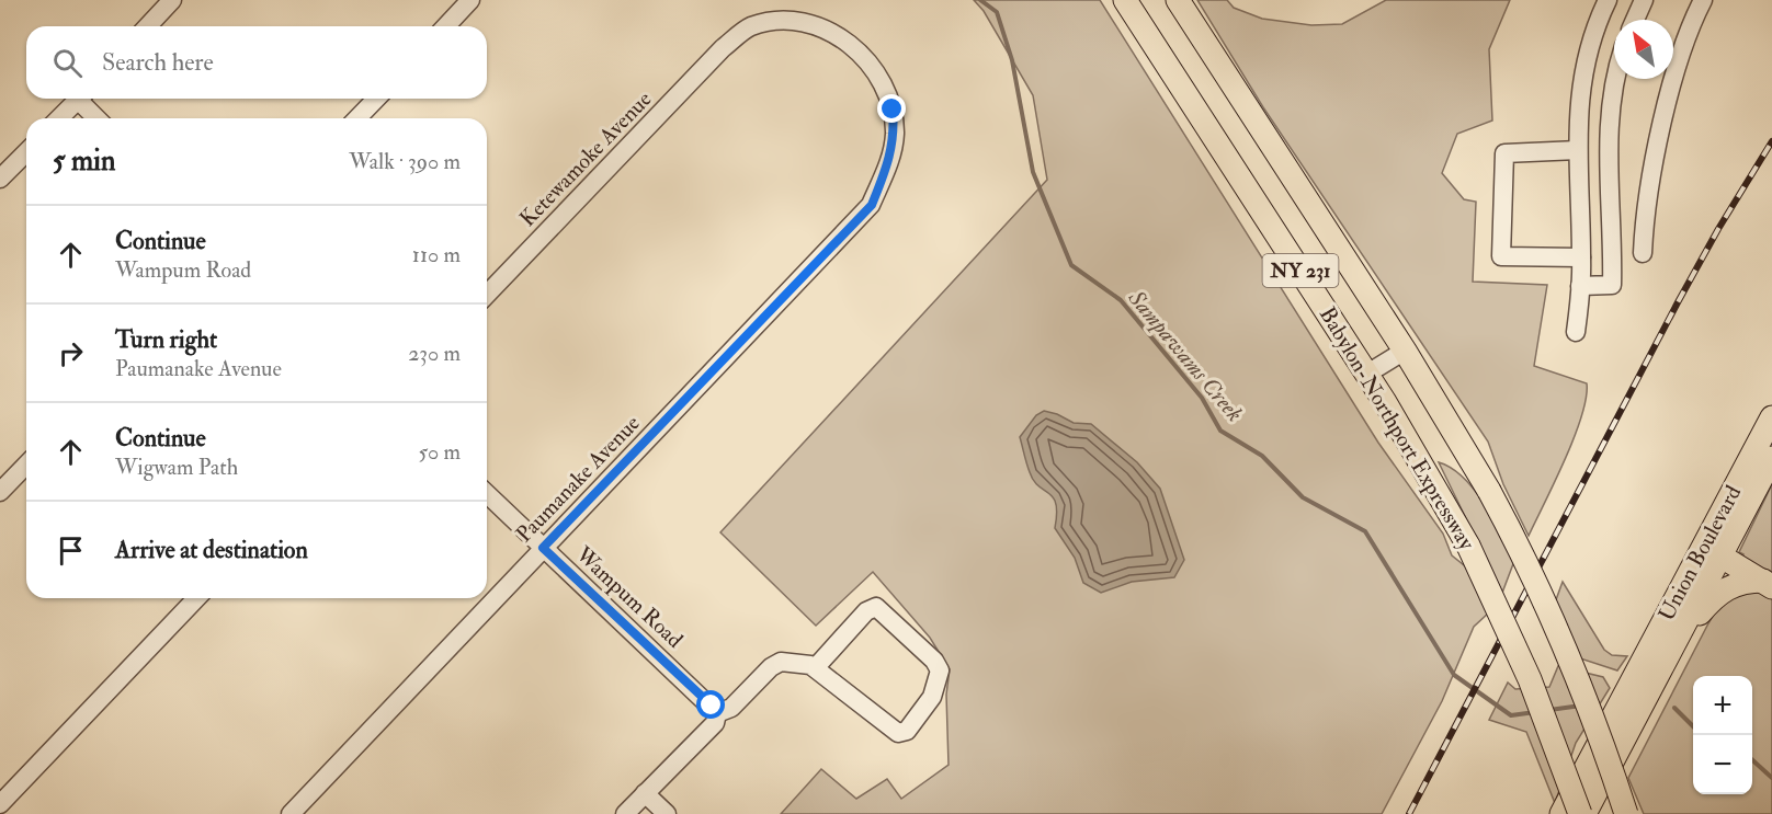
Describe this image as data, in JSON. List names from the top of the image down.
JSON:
{
  "streets": {
    "main road": ["NY 231", "Babylon-Northport Expressway", "Union Boulevard"],
    "street": ["Ketewamoke Avenue", "Paumanake Avenue", "Wampum Road"]
  },
  "crossings": [
    ["Ketewamoke Avenue", "Paumanake Avenue"],
    ["Paumanake Avenue", "Wampum Road"]
  ],
  "water": ["Sampawams Creek"],
  "north": "top left",
  "page": {
    "search": "Search here",
    "heading": ["5 min", "Walk · 390 m"],
    "list": [
      ["Continue", "Wampum Road", "110 m"],
      ["Turn right", "Paumanake Avenue", "230 m"],
      ["Continue", "Wigwam Path", "50 m"],
      "Arrive at destination"
    ],
    "map_buttons": ["+", "−"]
  }
}
